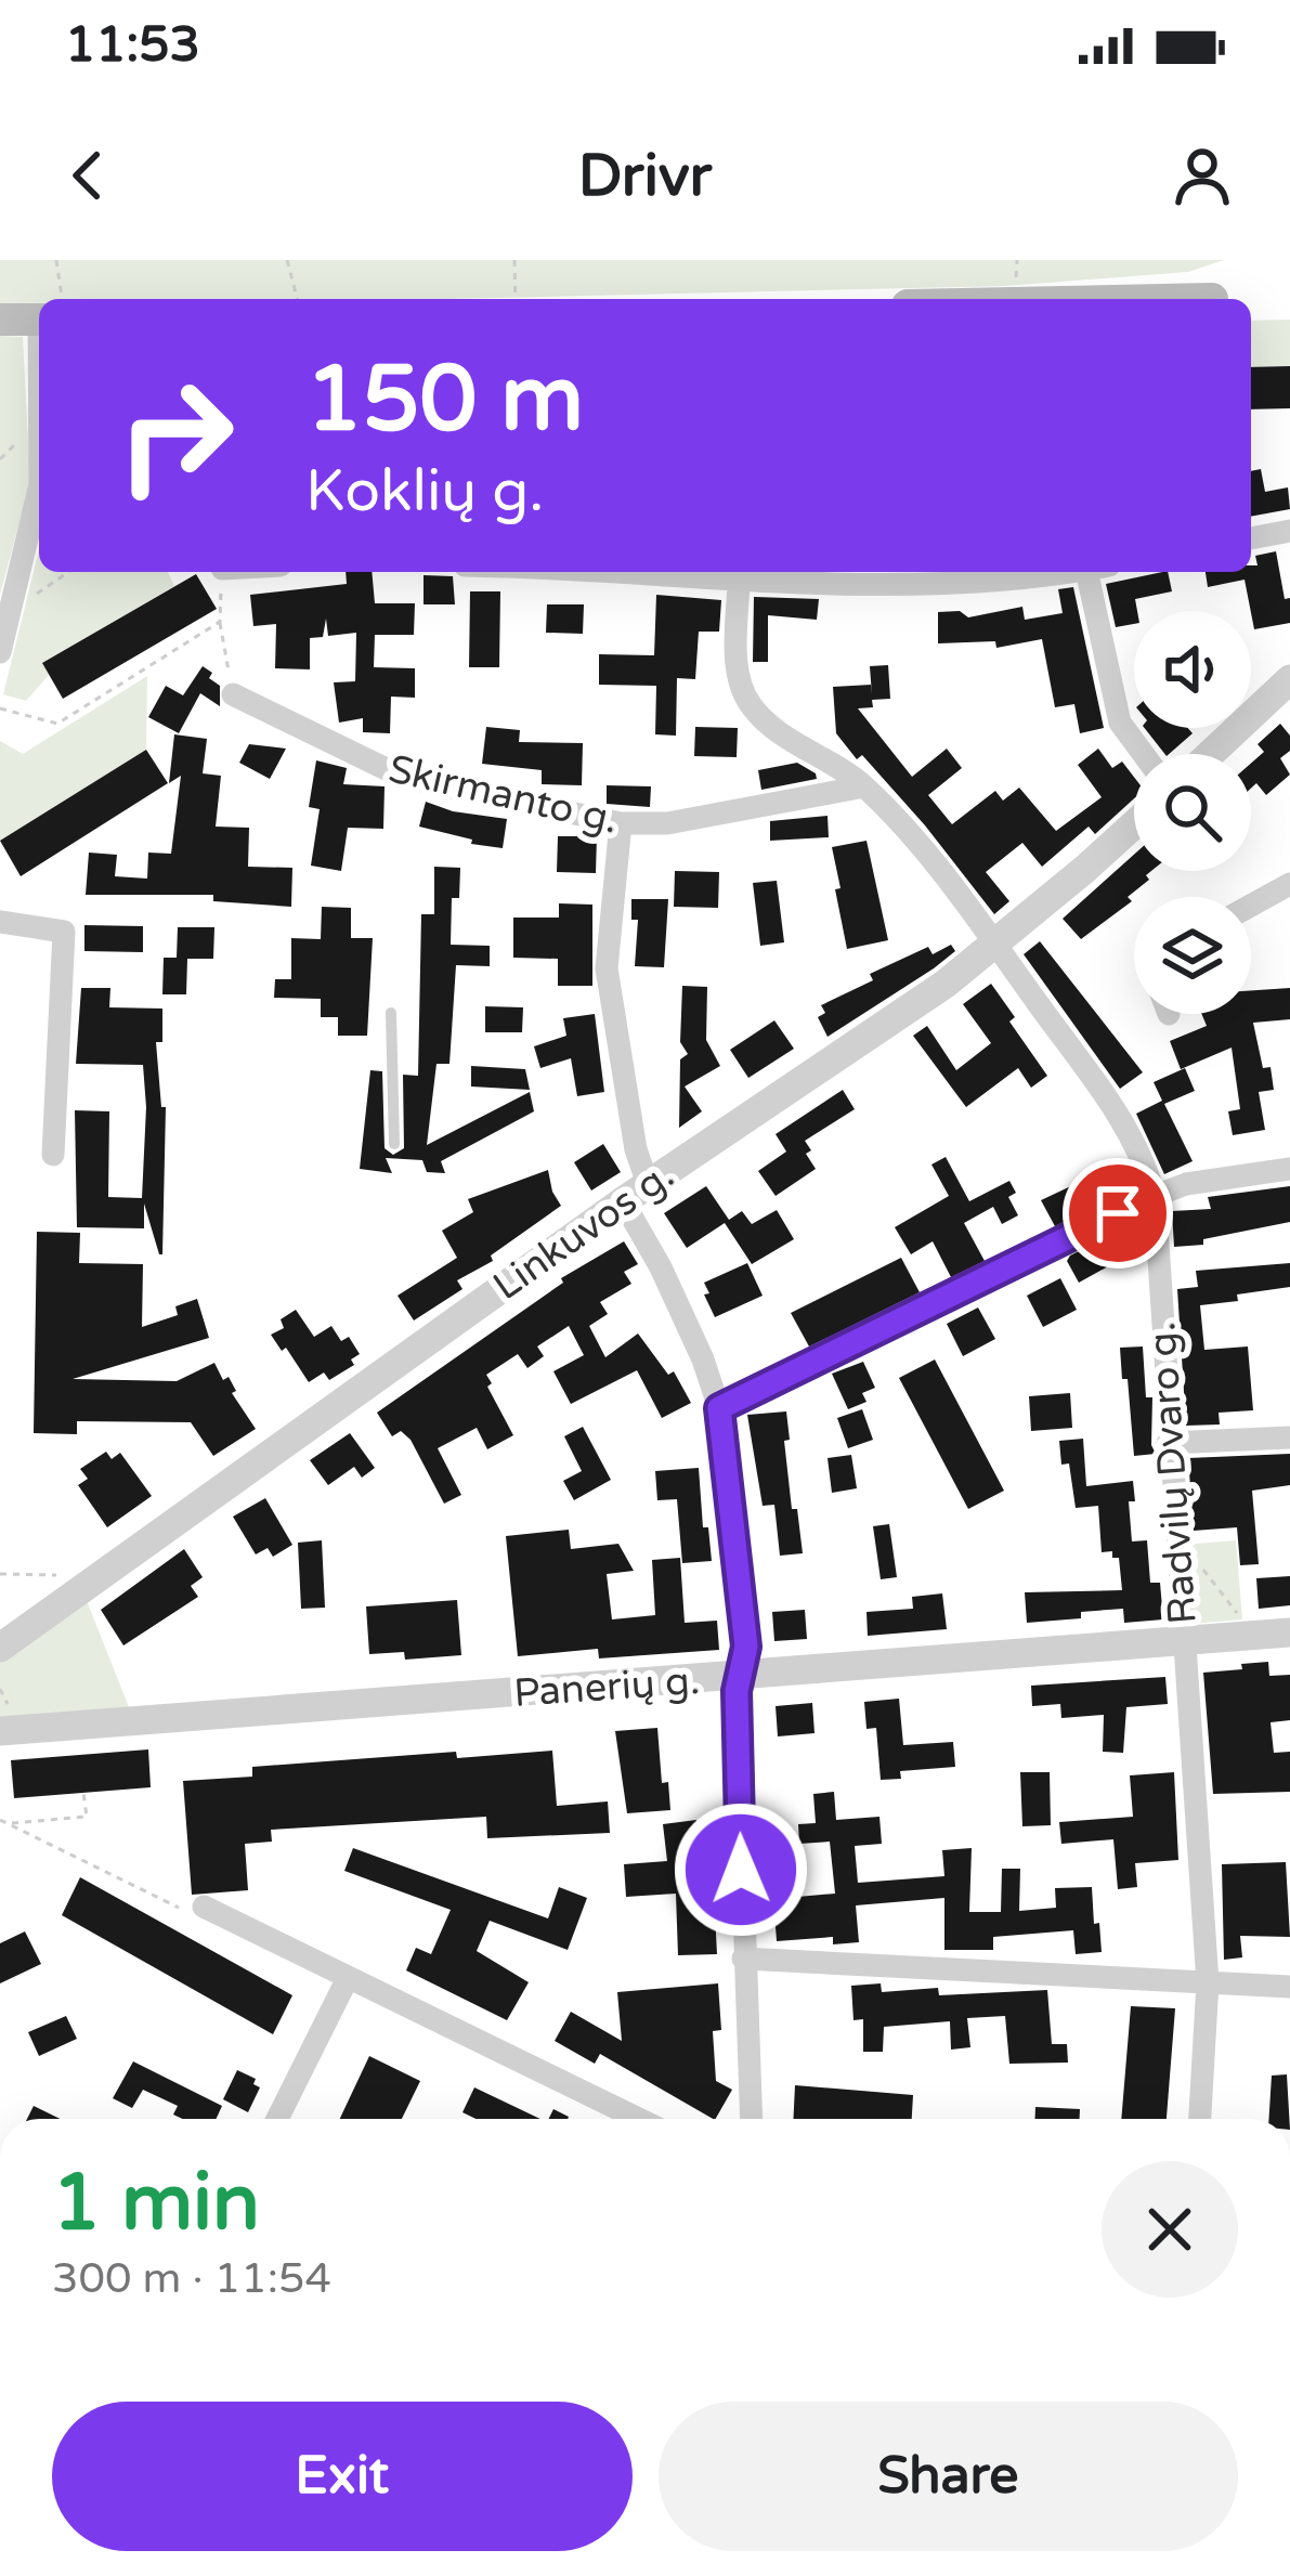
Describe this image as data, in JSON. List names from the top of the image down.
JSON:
{
  "streets": {
    "street": [
      "Skirmanto g.",
      "Linkuvos g.",
      "Radvilų Dvaro g.",
      "Panerių g."
    ]
  },
  "crossings": [
    ["Skirmanto g.", "Radvilų Dvaro g."],
    ["Linkuvos g.", "Radvilų Dvaro g."],
    ["Radvilų Dvaro g.", "Panerių g."]
  ],
  "page": {
    "status": "11:53",
    "header": "Drivr",
    "turn": ["150 m", "Koklių g."],
    "heading": ["1 min", "300 m · 11:54"],
    "buttons": ["Exit", "Share"]
  }
}
